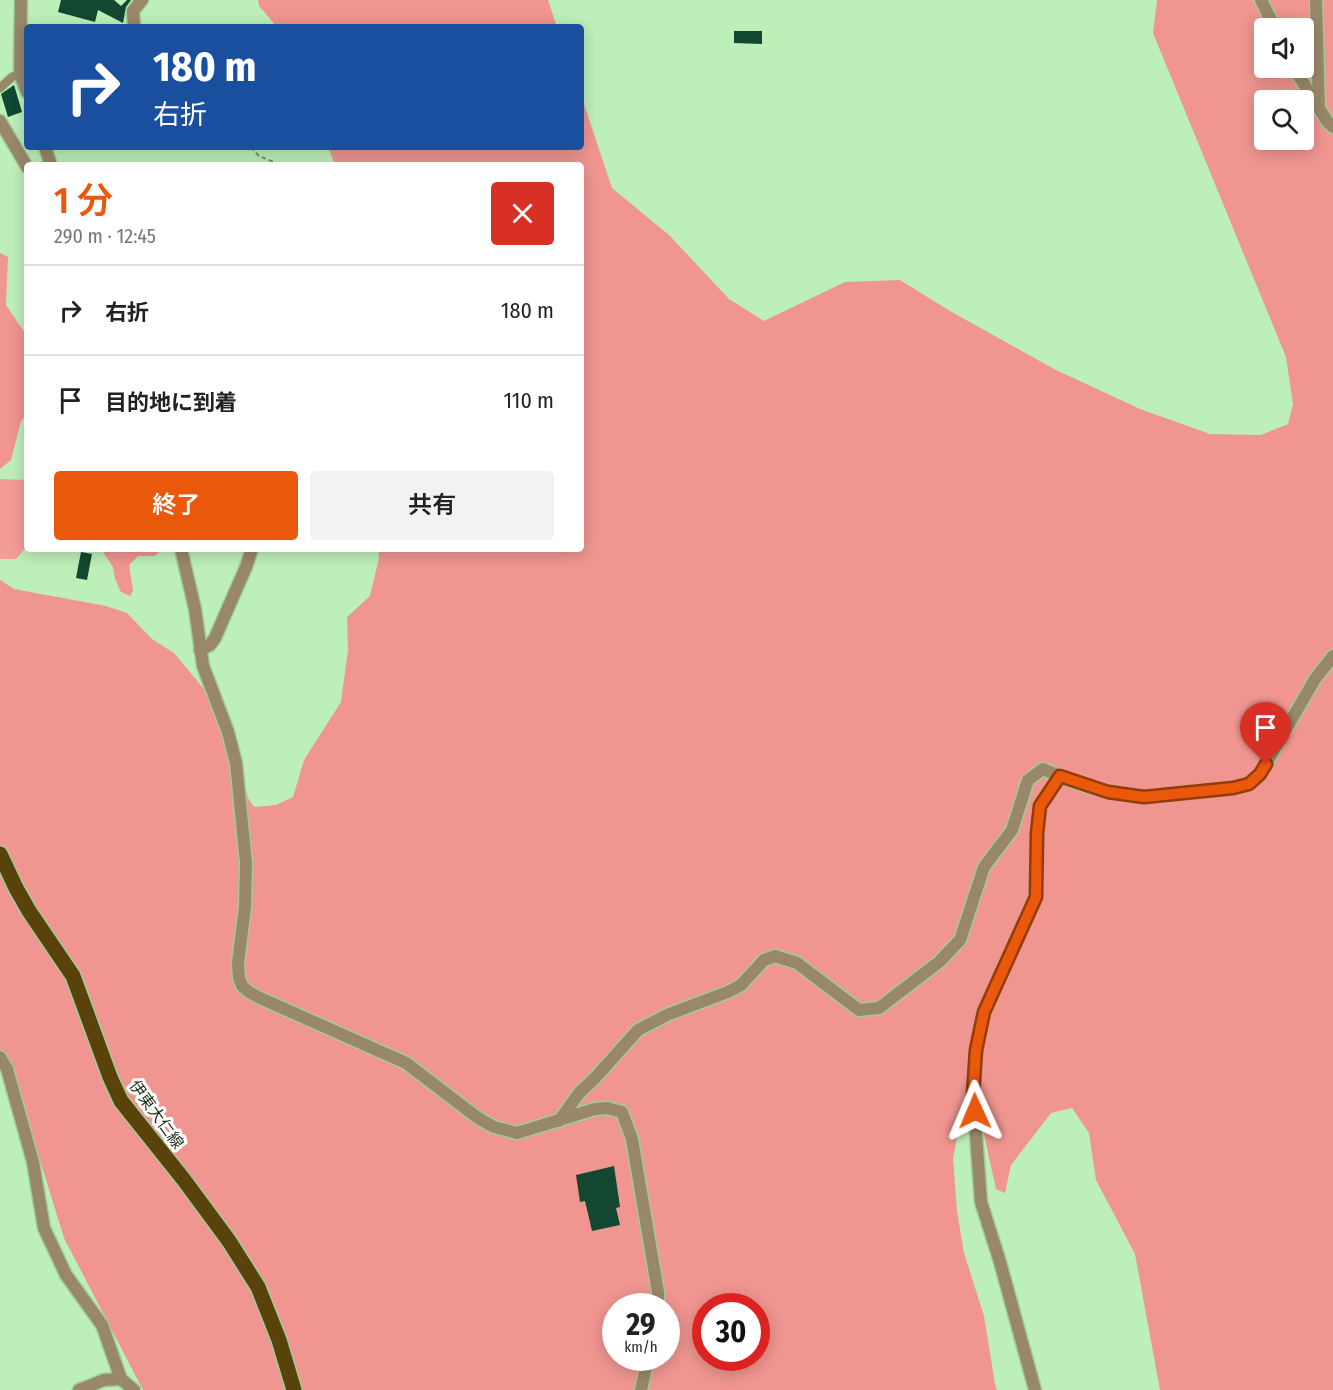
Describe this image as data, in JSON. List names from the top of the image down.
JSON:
{
  "streets": {
    "main road": ["伊東大仁線"]
  },
  "page": {
    "turn": ["180 m", "右折"],
    "heading": ["1 分", "290 m · 12:45"],
    "list": [
      {
        "name": "右折",
        "value": "180 m"
      },
      {
        "name": "目的地に到着",
        "value": "110 m"
      }
    ],
    "buttons": ["終了", "共有"],
    "speed": "29 km/h",
    "limit": "30"
  }
}
